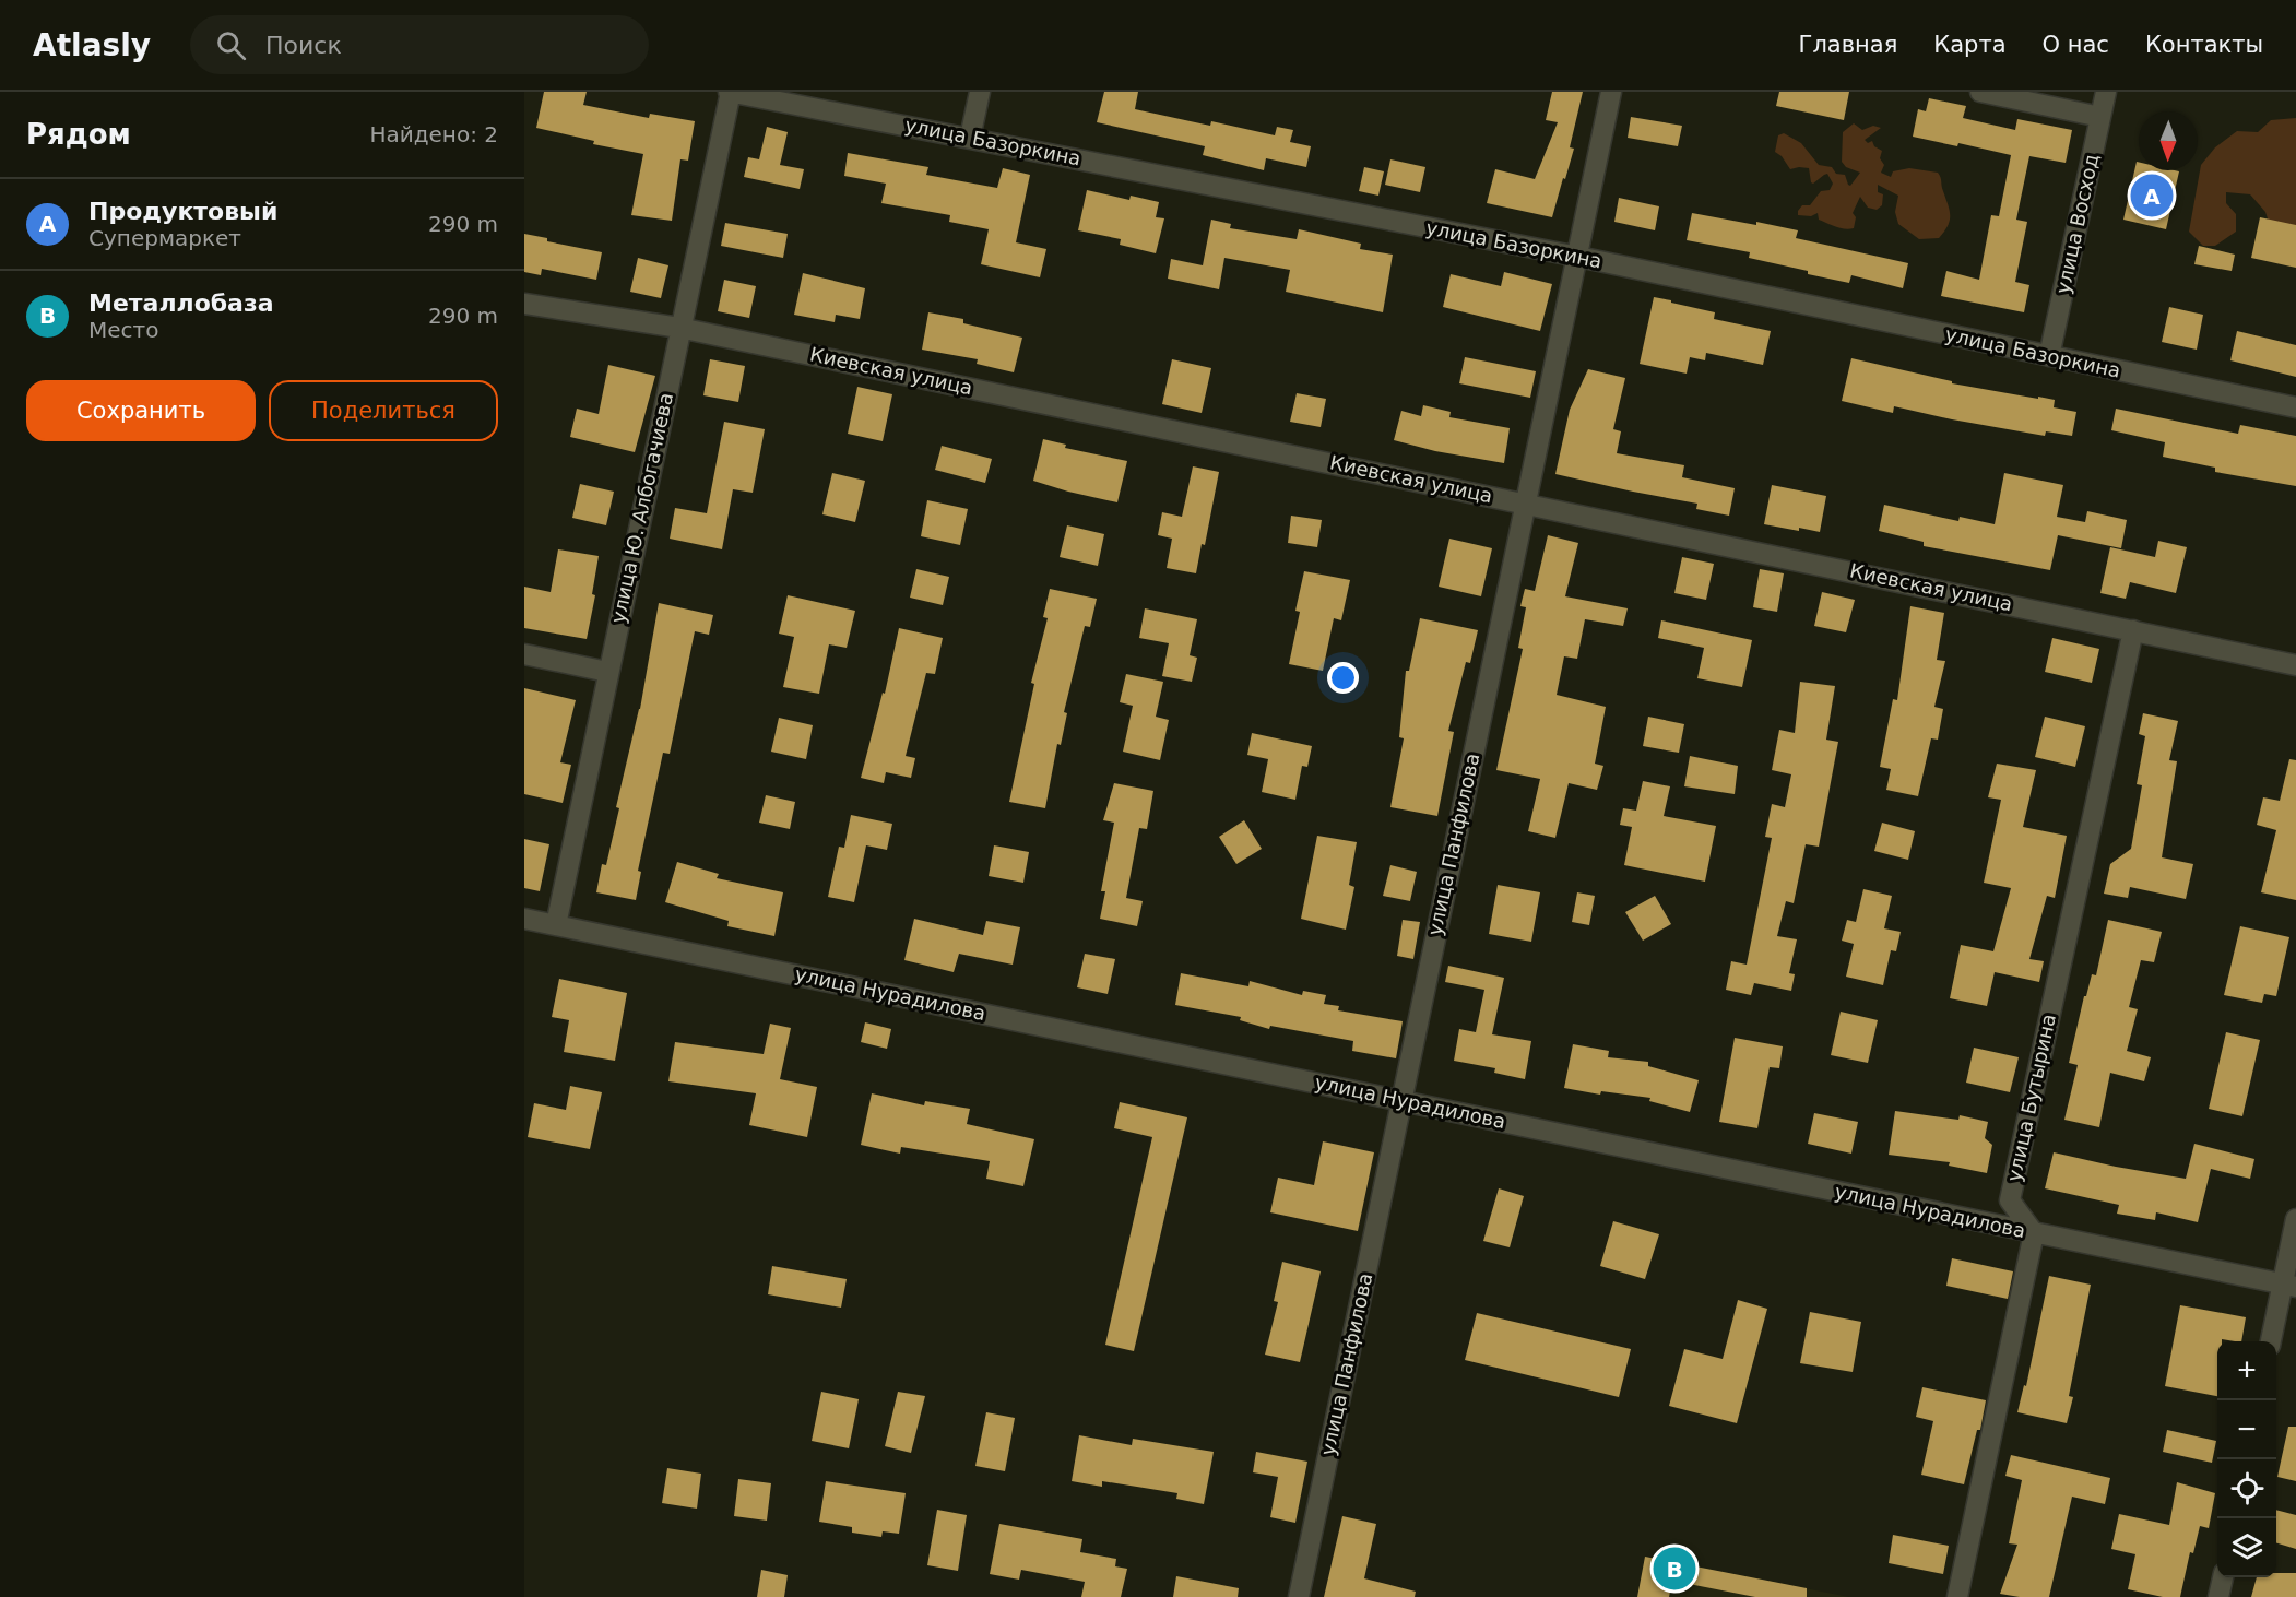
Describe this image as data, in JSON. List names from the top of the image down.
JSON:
{
  "streets": {
    "street": [
      "улица Базоркина",
      "улица Восход",
      "Киевская улица",
      "улица Ю. Албогачиева",
      "улица Панфилова",
      "улица Нурадилова",
      "улица Бутырина"
    ]
  },
  "crossings": [
    ["улица Базоркина", "улица Восход"],
    ["улица Базоркина", "улица Ю. Албогачиева"],
    ["улица Базоркина", "улица Панфилова"],
    ["Киевская улица", "улица Ю. Албогачиева"],
    ["Киевская улица", "улица Панфилова"],
    ["Киевская улица", "улица Бутырина"],
    ["улица Ю. Албогачиева", "улица Нурадилова"],
    ["улица Панфилова", "улица Нурадилова"],
    ["улица Нурадилова", "улица Бутырина"]
  ],
  "north": "bottom",
  "page": {
    "header": "Atlasly",
    "search": "Поиск",
    "nav": [
      "Главная",
      "Карта",
      "О нас",
      "Контакты"
    ],
    "heading": ["Рядом", "Найдено: 2"],
    "pins": ["A", "B"],
    "list": [
      {
        "mark": "A",
        "name": "Продуктовый",
        "note": "Супермаркет",
        "value": "290 m"
      },
      {
        "mark": "B",
        "name": "Металлобаза",
        "note": "Место",
        "value": "290 m"
      }
    ],
    "buttons": ["Сохранить", "Поделиться"],
    "map_buttons": ["+", "−"]
  }
}
